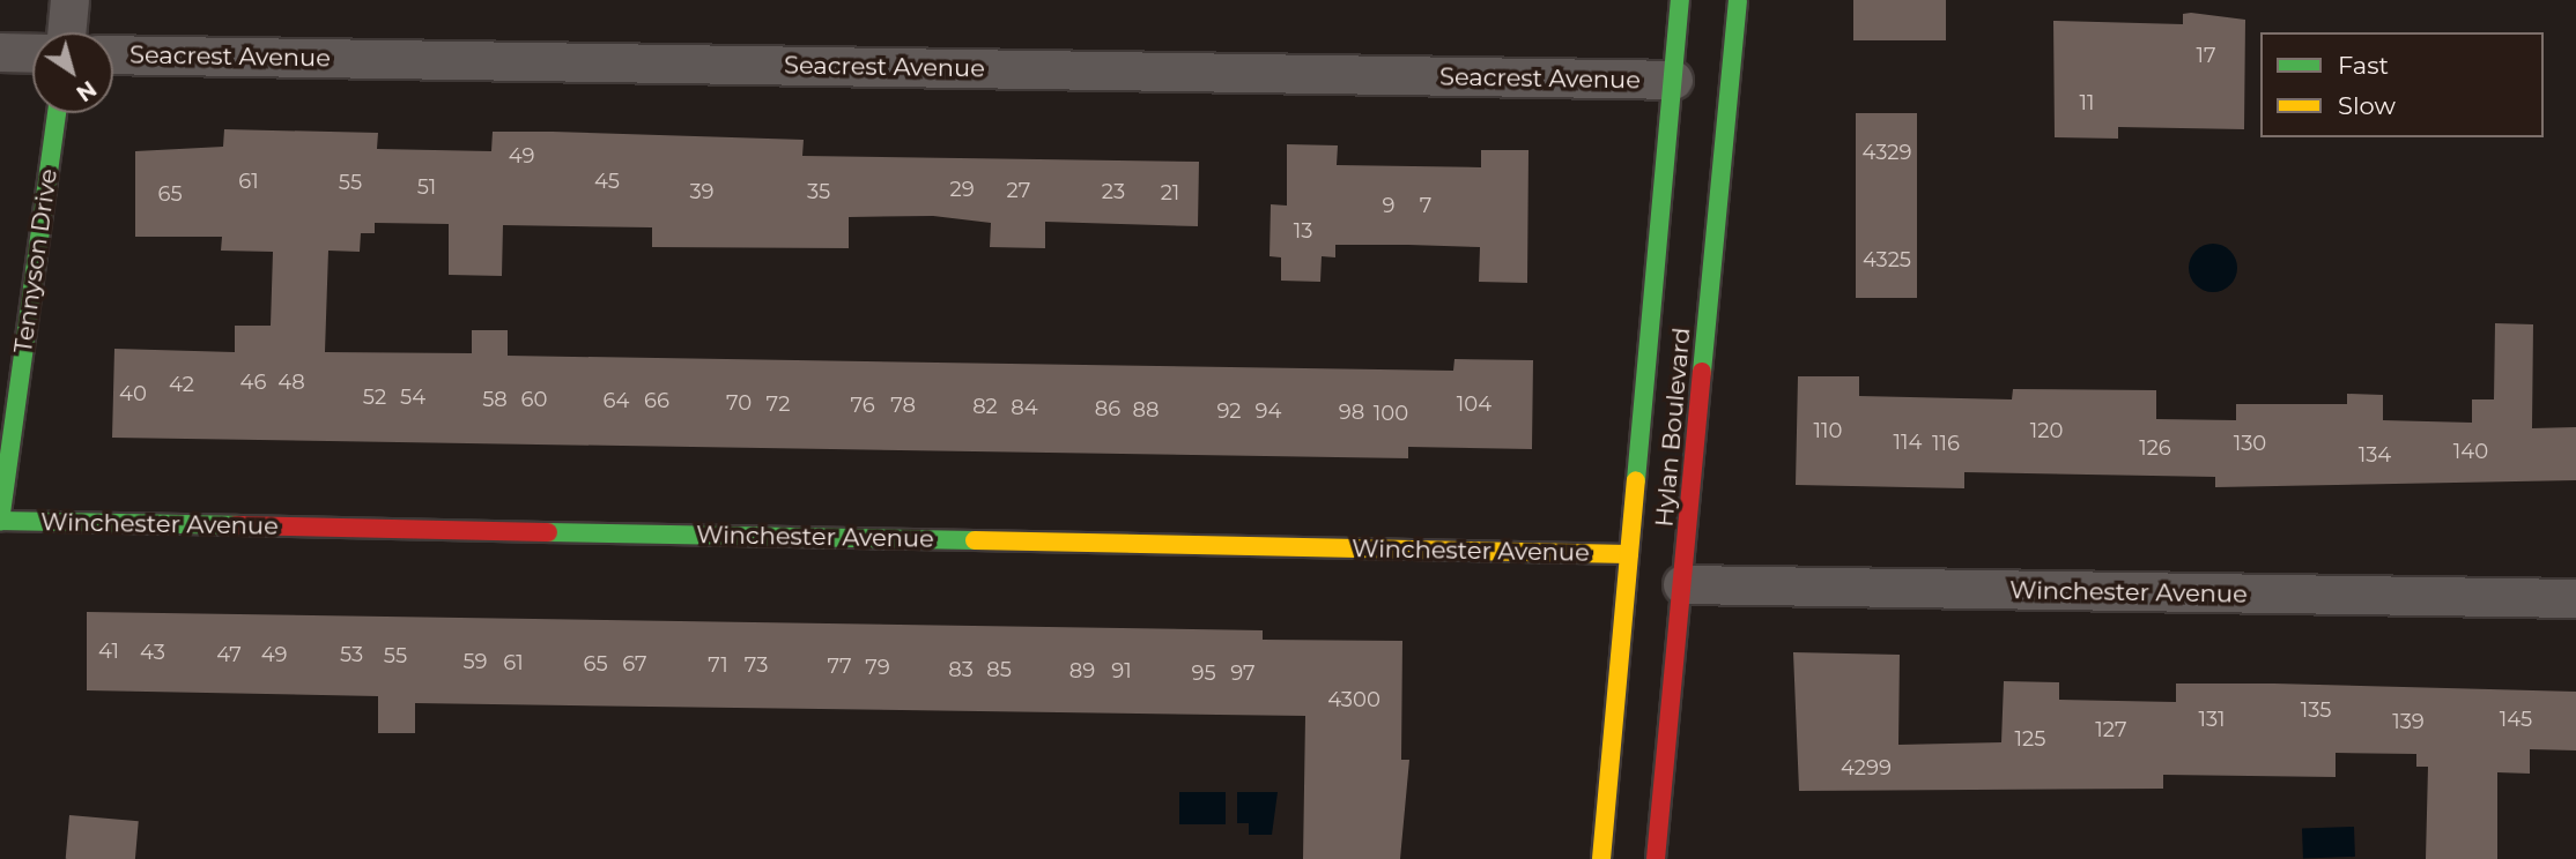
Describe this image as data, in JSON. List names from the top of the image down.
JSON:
{
  "streets": {
    "street": [
      "Seacrest Avenue",
      "Tennyson Drive",
      "Hylan Boulevard",
      "Winchester Avenue"
    ]
  },
  "crossings": [
    ["Seacrest Avenue", "Hylan Boulevard"],
    ["Tennyson Drive", "Winchester Avenue"],
    ["Hylan Boulevard", "Winchester Avenue"]
  ],
  "house_numbers": [
    "17",
    "11",
    "4329",
    "49",
    "61",
    "45",
    "55",
    "51",
    "29",
    "27",
    "39",
    "35",
    "23",
    "21",
    "65",
    "9",
    "7",
    "13",
    "4325",
    "46",
    "48",
    "42",
    "40",
    "52",
    "54",
    "58",
    "60",
    "64",
    "66",
    "70",
    "72",
    "104",
    "76",
    "78",
    "82",
    "84",
    "86",
    "88",
    "92",
    "94",
    "98",
    "100",
    "110",
    "120",
    "114",
    "116",
    "130",
    "126",
    "140",
    "134",
    "41",
    "43",
    "47",
    "49",
    "53",
    "55",
    "59",
    "61",
    "65",
    "67",
    "71",
    "73",
    "77",
    "79",
    "83",
    "85",
    "89",
    "91",
    "95",
    "97",
    "4300",
    "135",
    "131",
    "145",
    "139",
    "127",
    "125",
    "4299"
  ],
  "legend": ["Fast", "Slow"],
  "north": "bottom right"
}
